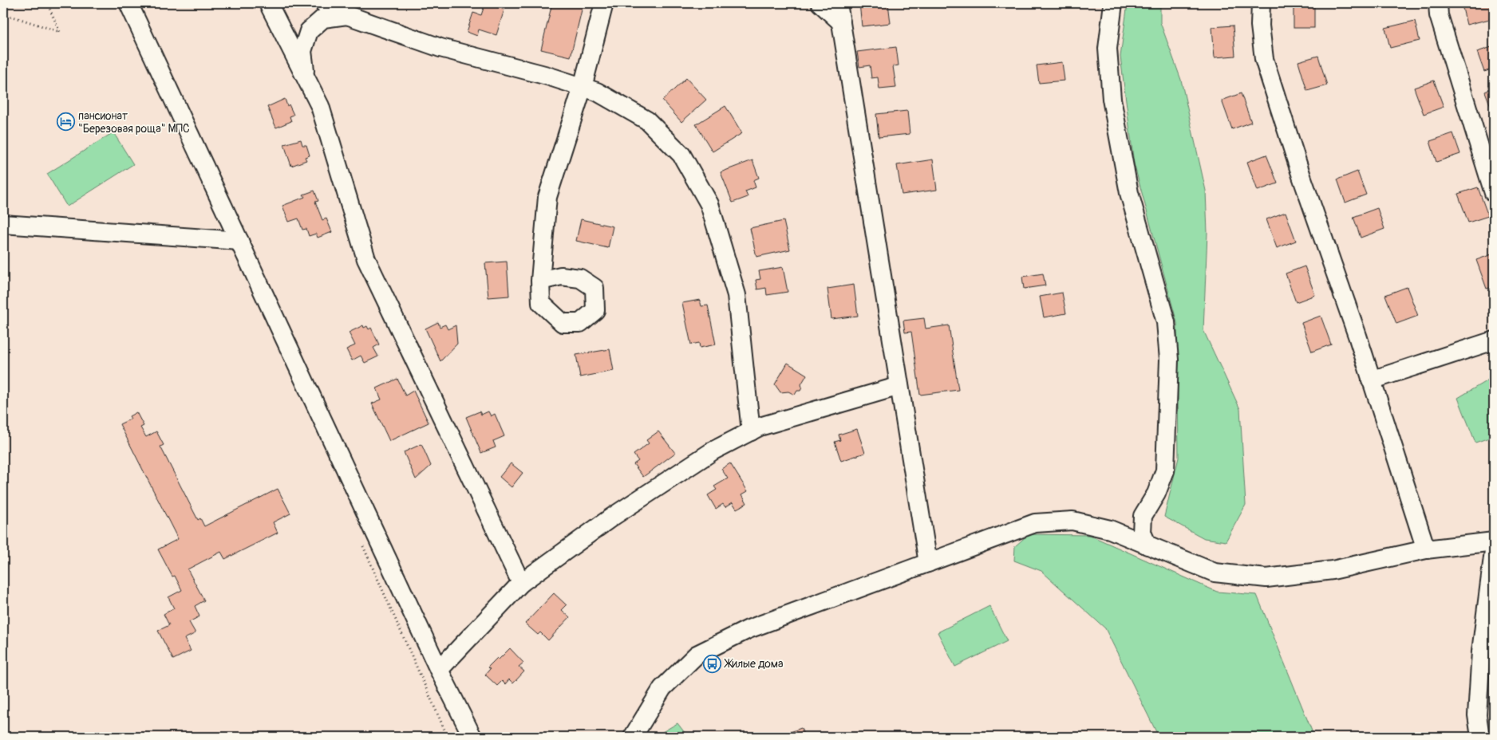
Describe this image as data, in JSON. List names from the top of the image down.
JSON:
{
  "places": {
    "hotel": ["пансионат \"Березовая роща\" МПС"],
    "bus stop": ["Жилые дома"]
  }
}
